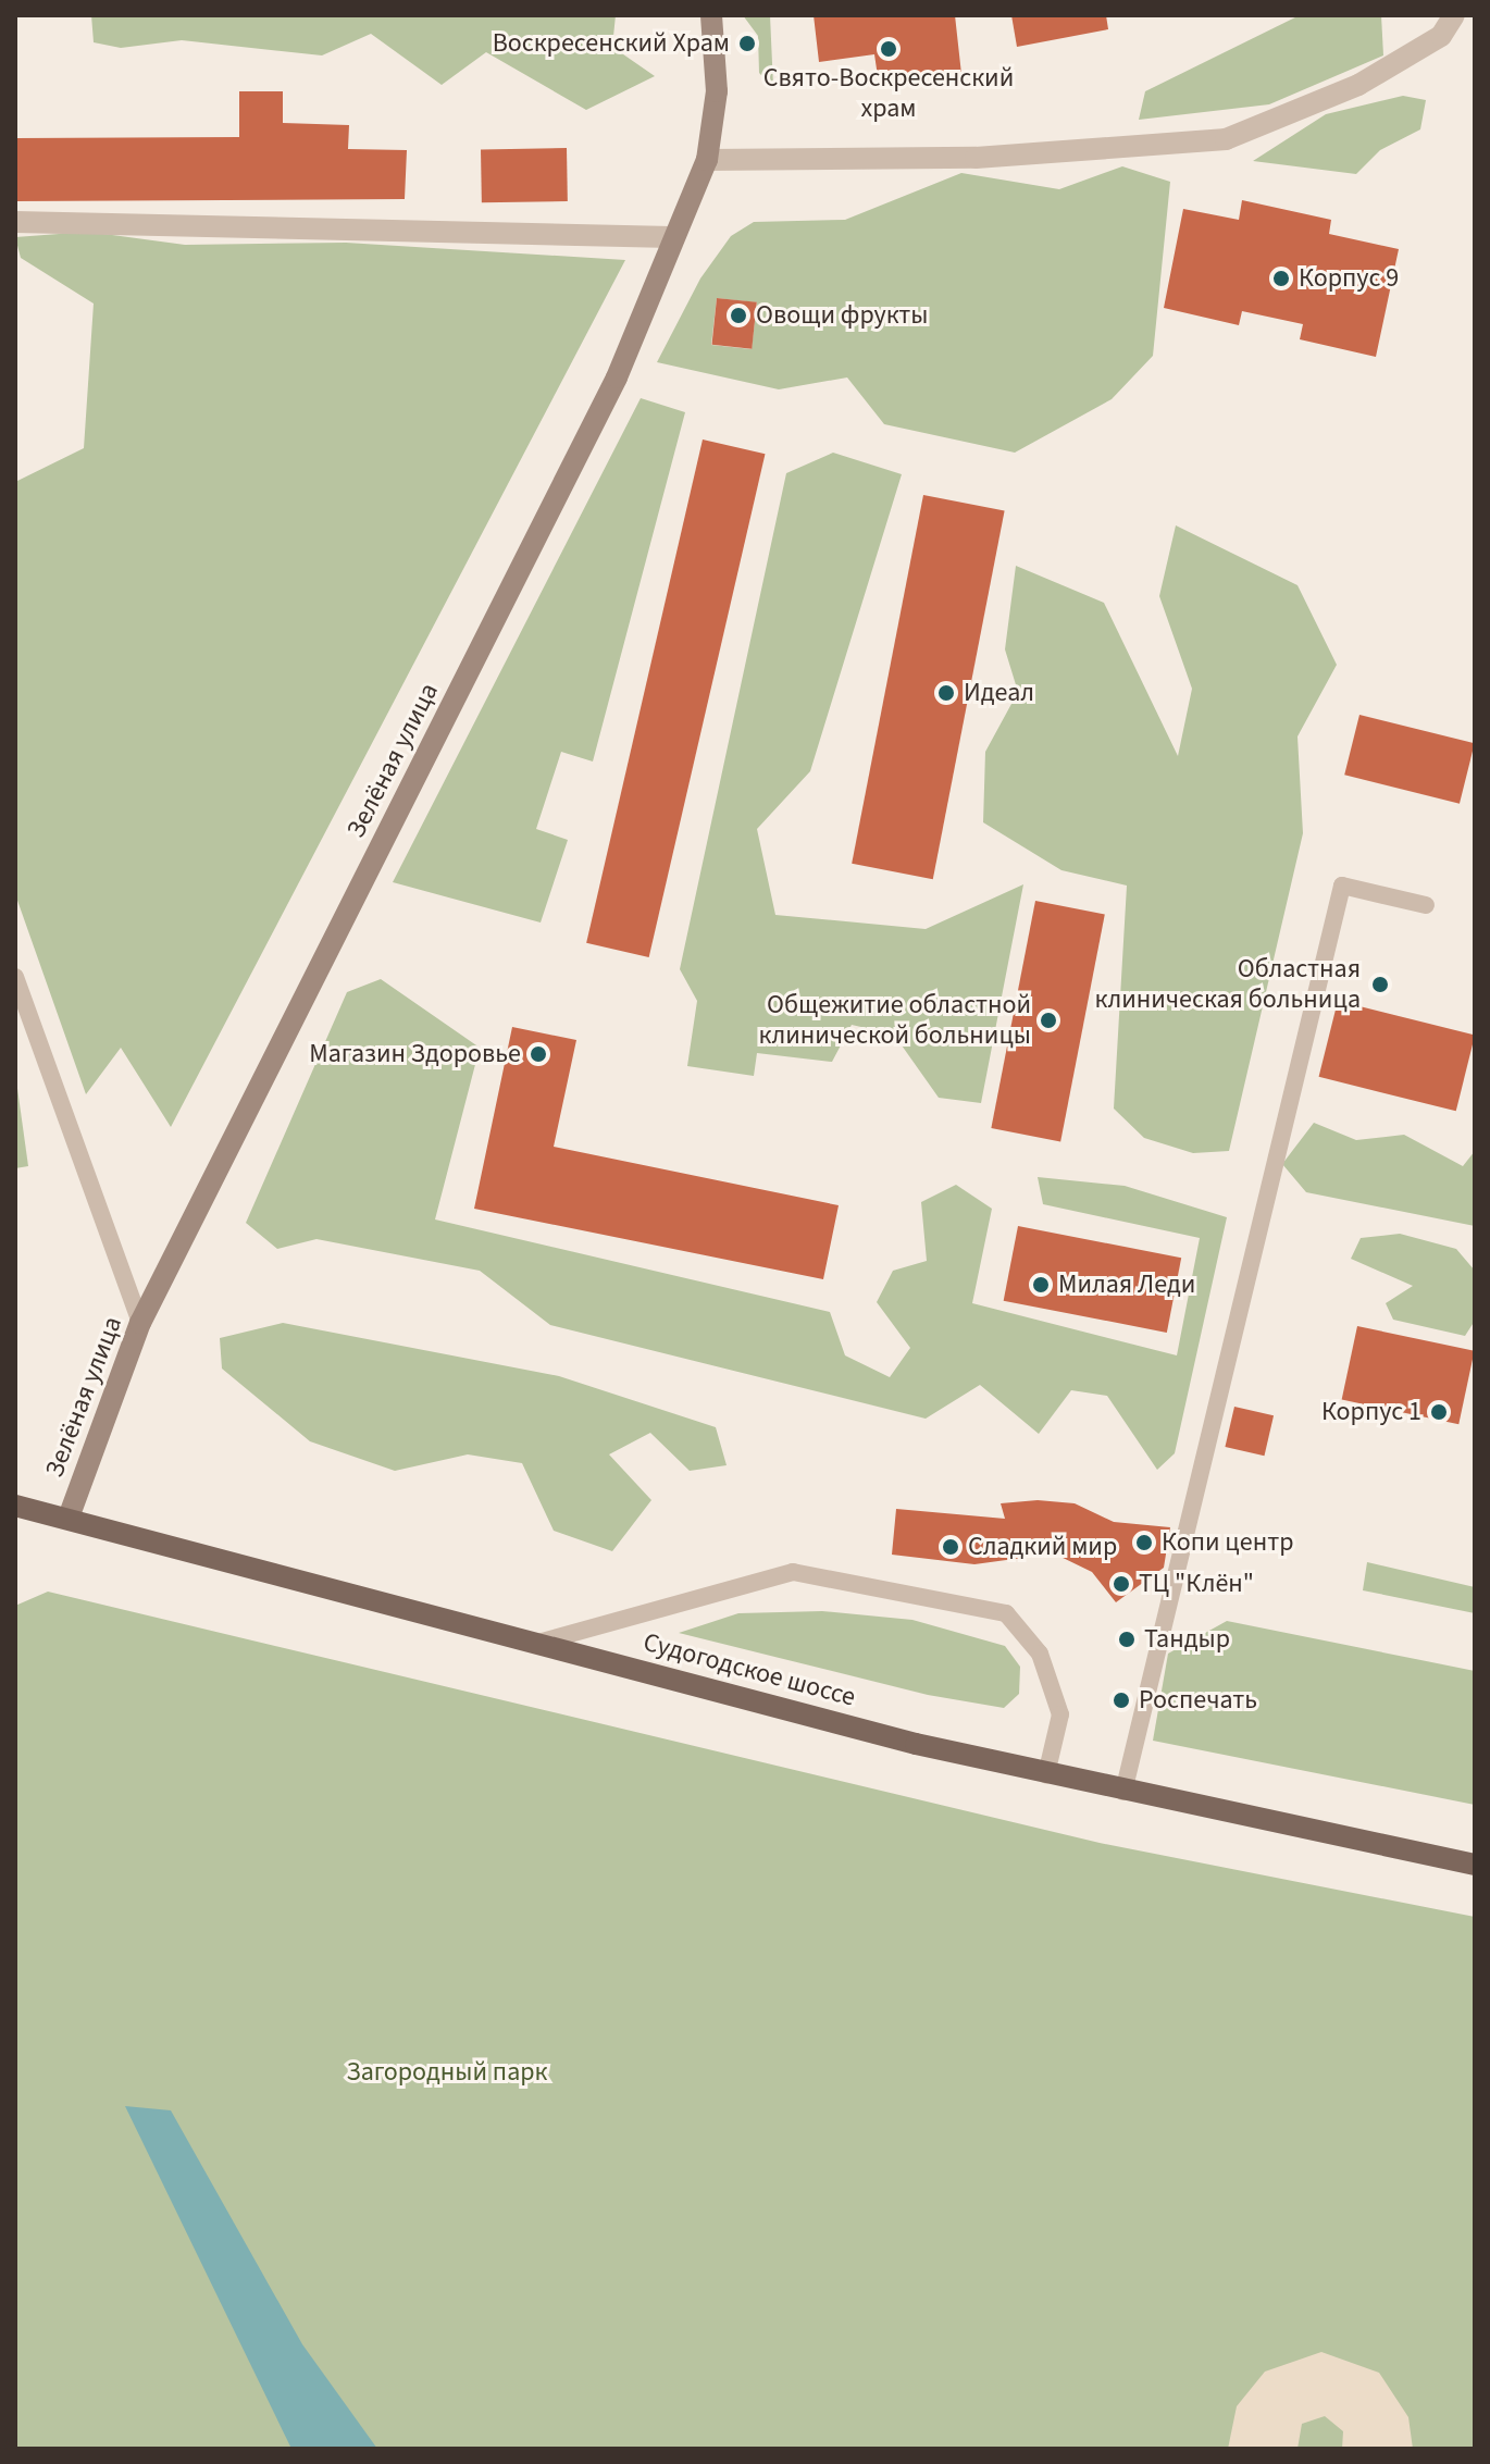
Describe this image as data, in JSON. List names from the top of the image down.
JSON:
{
  "streets": {
    "main road": ["Судогодское шоссе"],
    "street": ["Зелёная улица"]
  },
  "crossings": [
    ["Зелёная улица", "Судогодское шоссе"]
  ],
  "parks": ["Загородный парк"],
  "places": [
    "Воскресенский Храм",
    "Свято-Воскресенский храм",
    "Корпус 9",
    "Овощи фрукты",
    "Идеал",
    "Областная клиническая больница",
    "Общежитие областной клинической больницы",
    "Магазин Здоровье",
    "Милая Леди",
    "Корпус 1",
    "Копи центр",
    "Сладкий мир",
    "ТЦ \"Клён\"",
    "Тандыр",
    "Роспечать"
  ]
}
